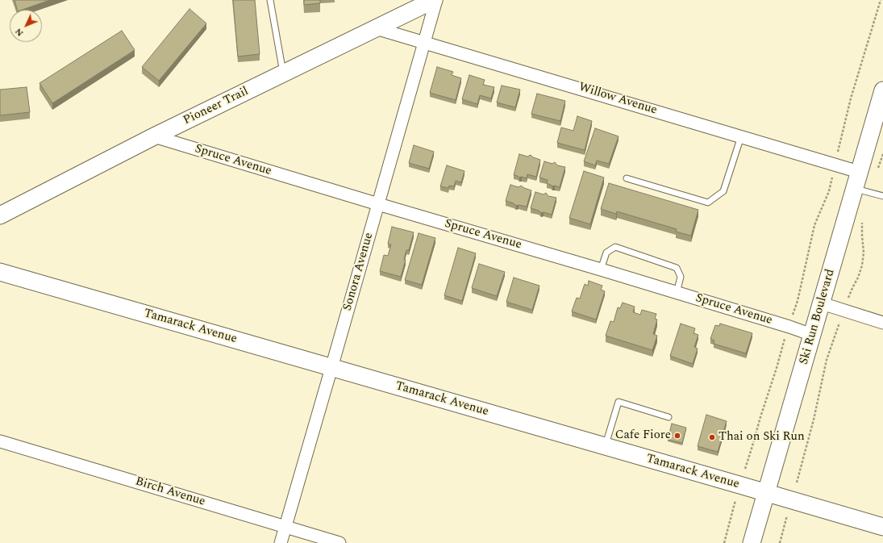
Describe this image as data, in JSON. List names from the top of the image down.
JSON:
{
  "streets": {
    "main road": ["Pioneer Trail", "Ski Run Boulevard", "Tamarack Avenue"],
    "street": [
      "Willow Avenue",
      "Spruce Avenue",
      "Sonora Avenue",
      "Birch Avenue"
    ]
  },
  "crossings": [
    ["Willow Avenue", "Pioneer Trail"],
    ["Willow Avenue", "Sonora Avenue"],
    ["Willow Avenue", "Ski Run Boulevard"],
    ["Pioneer Trail", "Spruce Avenue"],
    ["Pioneer Trail", "Sonora Avenue"],
    ["Spruce Avenue", "Sonora Avenue"],
    ["Spruce Avenue", "Ski Run Boulevard"],
    ["Sonora Avenue", "Tamarack Avenue"],
    ["Sonora Avenue", "Birch Avenue"],
    ["Ski Run Boulevard", "Tamarack Avenue"]
  ],
  "places": ["Cafe Fiore", "Thai on Ski Run"],
  "north": "bottom left"
}
